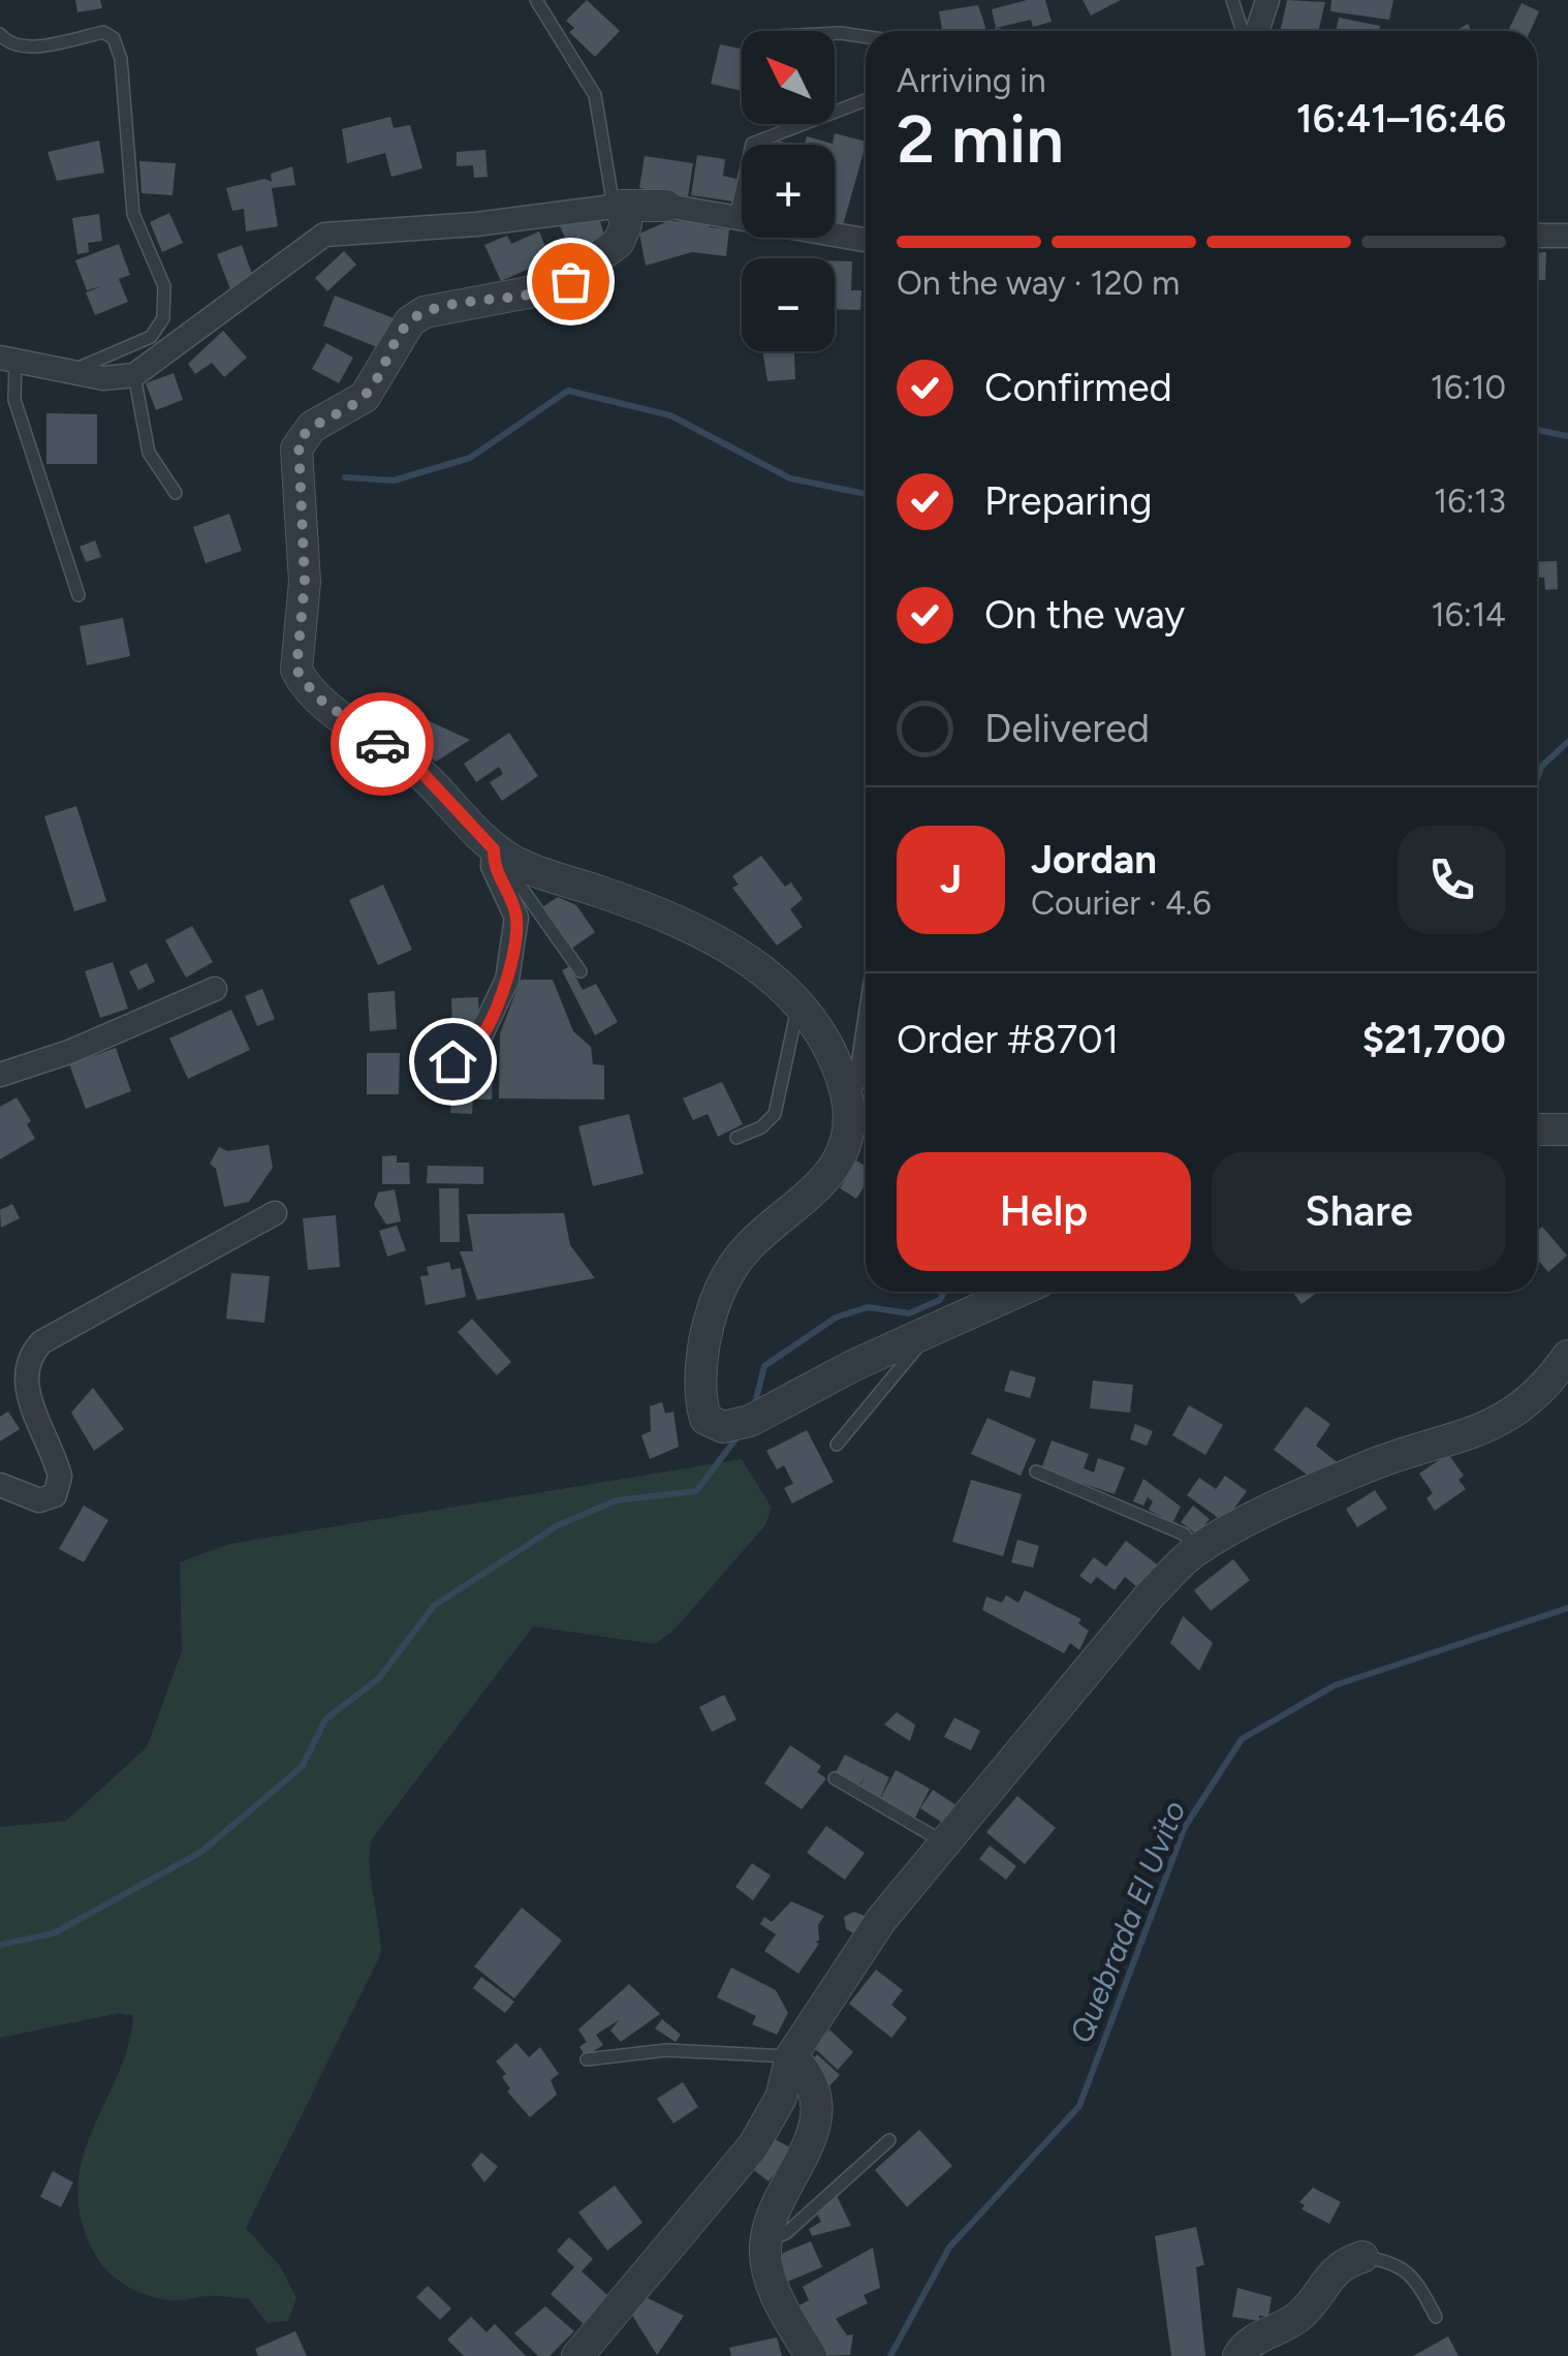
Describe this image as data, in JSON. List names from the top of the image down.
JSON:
{
  "water": ["Quebrada El Uvito"],
  "north": "top left",
  "page": {
    "map_buttons": ["+", "−"],
    "heading": ["2 min", "Arriving in", "16:41–16:46"],
    "panel": [
      "Jordan",
      "Courier · 4.6",
      "Order #8701",
      "$21,700"
    ],
    "bar": "On the way · 120 m",
    "list": [
      ["Confirmed", "16:10"],
      ["Preparing", "16:13"],
      ["On the way", "16:14"],
      "Delivered"
    ],
    "round": "J",
    "buttons": ["Help", "Share"]
  }
}
